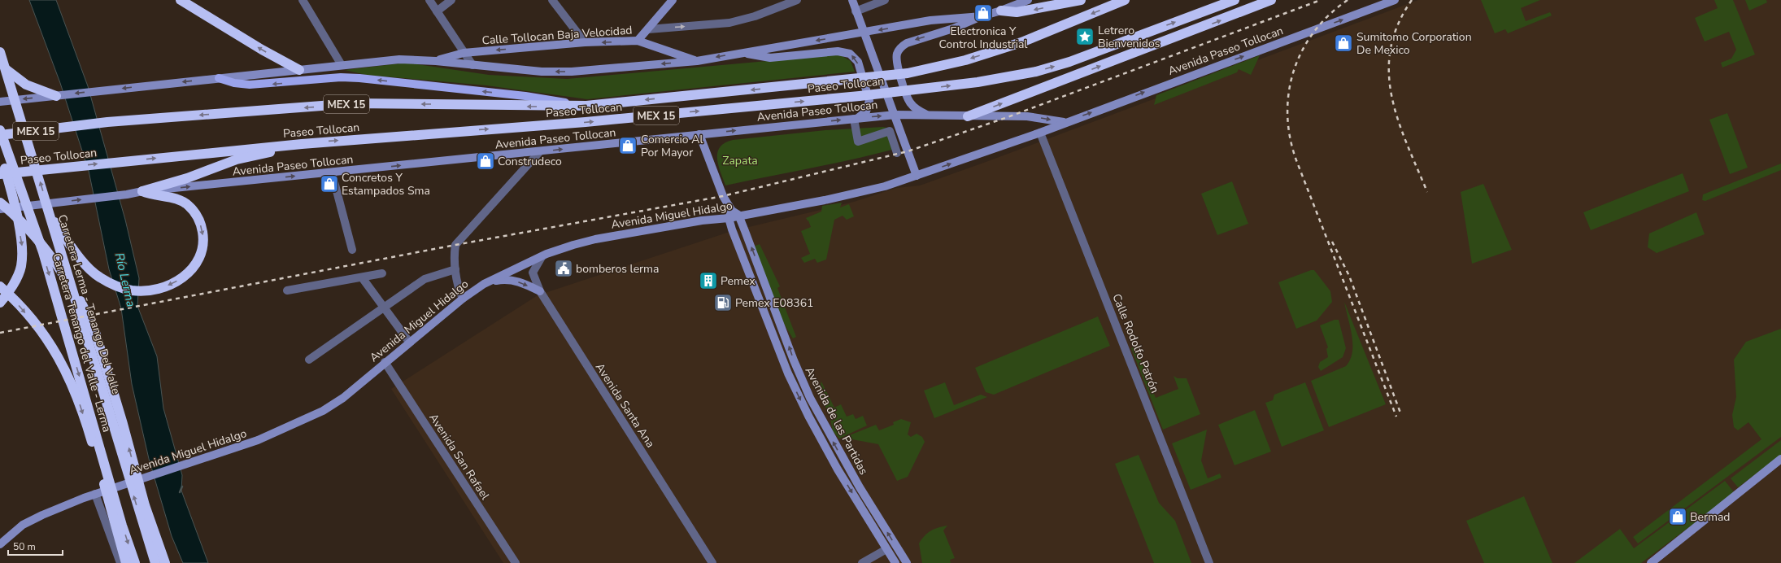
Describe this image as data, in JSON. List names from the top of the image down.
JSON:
{
  "streets": {
    "highway": [
      "Paseo Tollocan",
      "MEX 15",
      "Carretera Lerma - Tenango Del Valle",
      "Carretera Tenango del Valle - Lerma"
    ],
    "main road": [
      "Calle Tollocan Baja Velocidad",
      "Avenida Paseo Tollocan",
      "Avenida Miguel Hidalgo",
      "Avenida de las Partidas"
    ],
    "street": ["Calle Rodolfo Patrón", "Avenida Santa Ana", "Avenida San Rafael"]
  },
  "crossings": [
    ["Avenida Paseo Tollocan", "Avenida Miguel Hidalgo"],
    ["Avenida Paseo Tollocan", "Calle Rodolfo Patrón"],
    ["Avenida Paseo Tollocan", "Avenida de las Partidas"],
    ["Avenida Miguel Hidalgo", "Avenida Santa Ana"],
    ["Avenida Miguel Hidalgo", "Avenida de las Partidas"],
    ["Avenida Miguel Hidalgo", "Avenida San Rafael"]
  ],
  "one_way": ["Avenida Paseo Tollocan"],
  "water": ["Río Lerma"],
  "parks": ["Zapata"],
  "places": {
    "shop": [
      "Electronica Y Control Industrial",
      "Sumitomo Corporation De Mexico",
      "Comercio Al Por Mayor",
      "Construdeco",
      "Concretos Y Estampados Sma",
      "Bermad"
    ],
    "place": ["Letrero Bienvenidos"],
    "public building": ["bomberos lerma"],
    "building": ["Pemex"],
    "fuel station": ["Pemex E08361"]
  },
  "scale_bar": "50 m"
}
